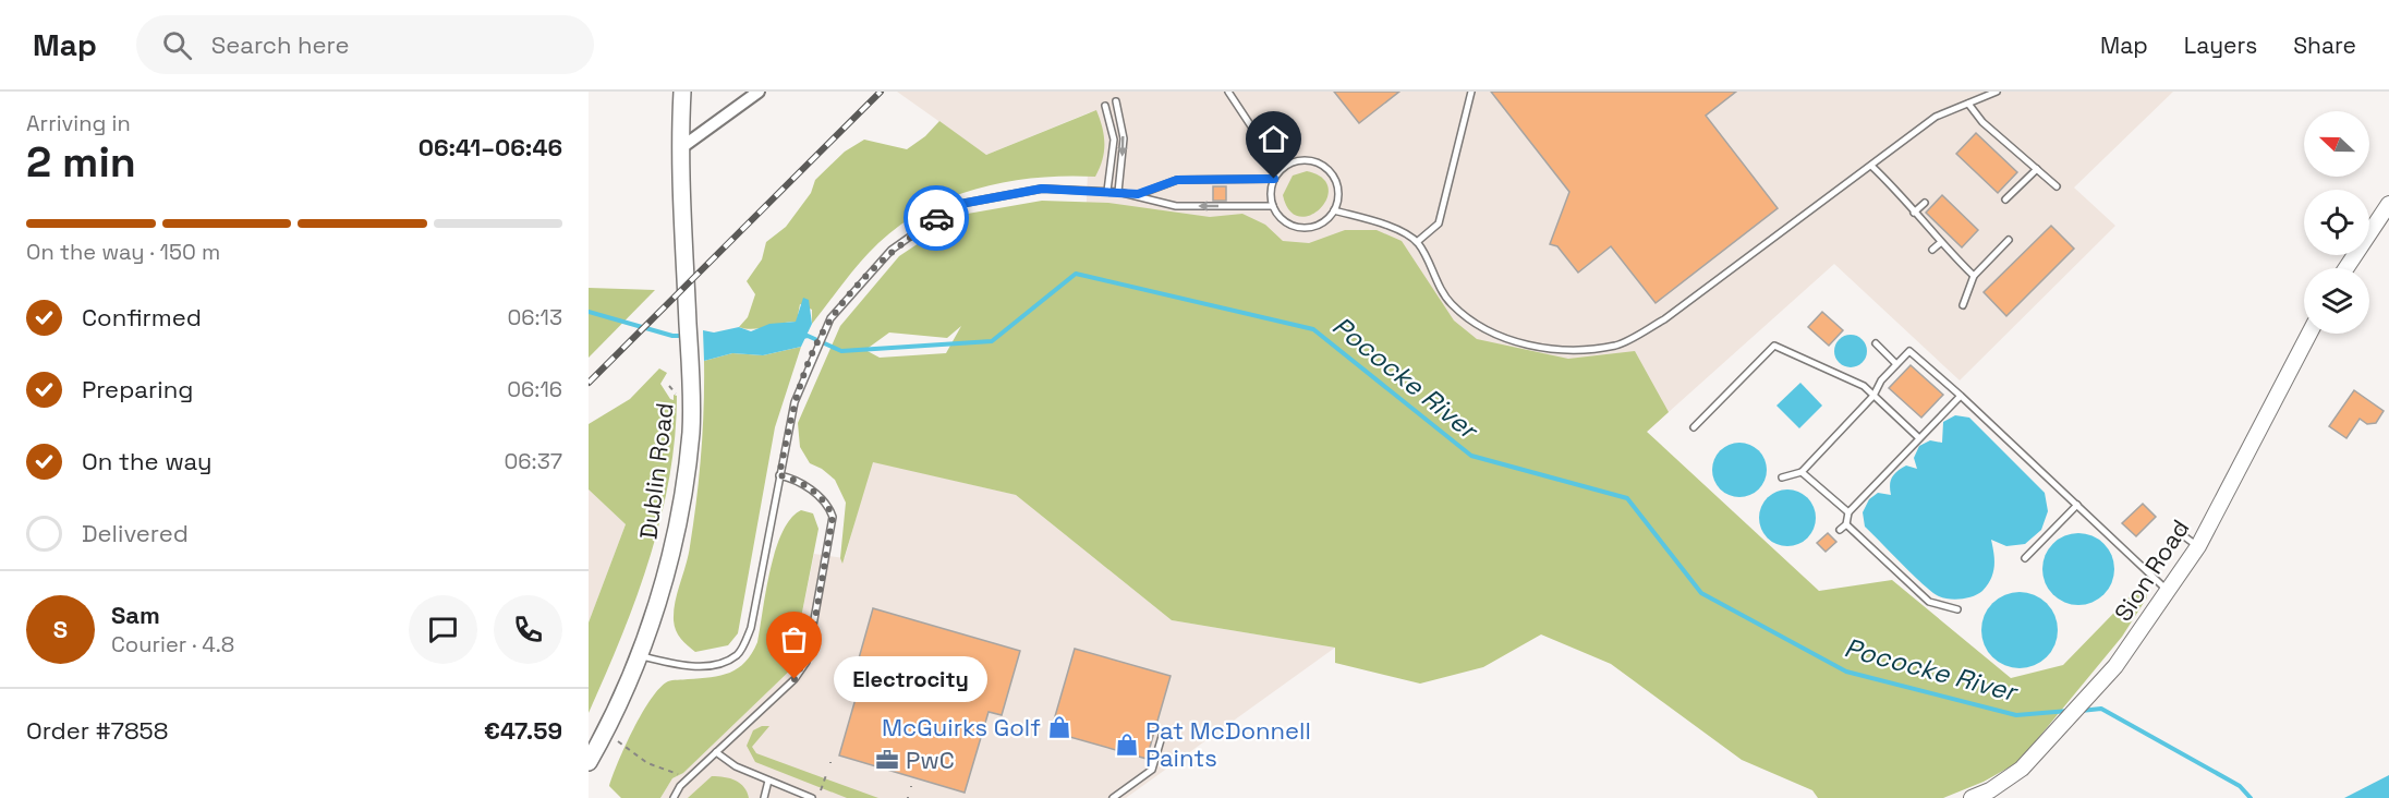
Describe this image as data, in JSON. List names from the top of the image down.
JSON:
{
  "streets": {
    "main road": ["Dublin Road"],
    "street": ["Sion Road"]
  },
  "water": ["Pococke River"],
  "places": {
    "other": ["Electrocity"],
    "shop": ["McGuirks Golf", "Pat McDonnell Paints"],
    "office": ["PwC"]
  },
  "north": "left",
  "page": {
    "header": "Map",
    "search": "Search here",
    "nav": ["Map", "Layers", "Share"],
    "heading": ["2 min", "Arriving in", "06:41–06:46"],
    "panel": [
      "Sam",
      "Courier · 4.8",
      "Order #7858",
      "€47.59"
    ],
    "bar": "On the way · 150 m",
    "list": [
      ["Confirmed", "06:13"],
      ["Preparing", "06:16"],
      ["On the way", "06:37"],
      "Delivered"
    ],
    "round": "S",
    "bubble": "Electrocity"
  }
}
